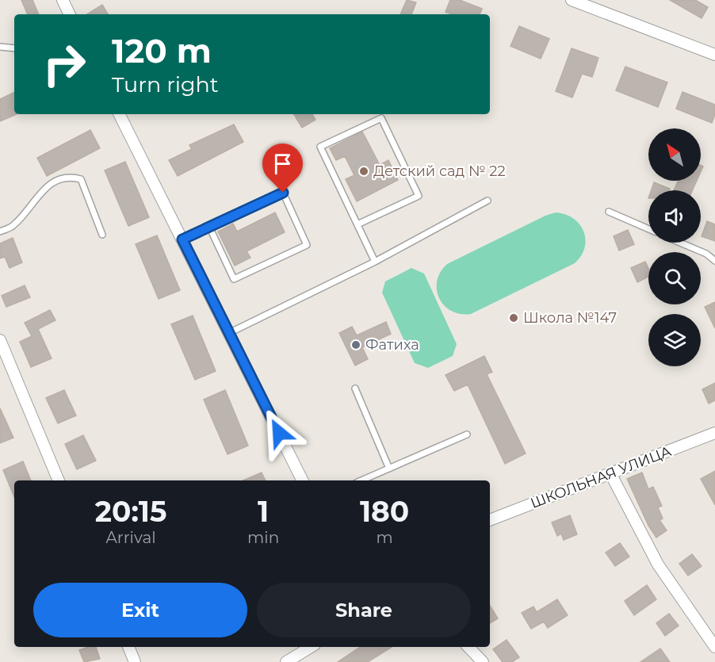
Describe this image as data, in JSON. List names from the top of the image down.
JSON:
{
  "streets": {
    "street": ["ШКОЛЬНАЯ УЛИЦА"]
  },
  "places": ["Детский сад № 22", "Школа №147", "Фатиха"],
  "north": "top left",
  "page": {
    "turn": ["120 m", "Turn right"],
    "eta": [
      "20:15",
      "Arrival",
      "1",
      "min",
      "180",
      "m"
    ],
    "buttons": ["Exit", "Share"]
  }
}
